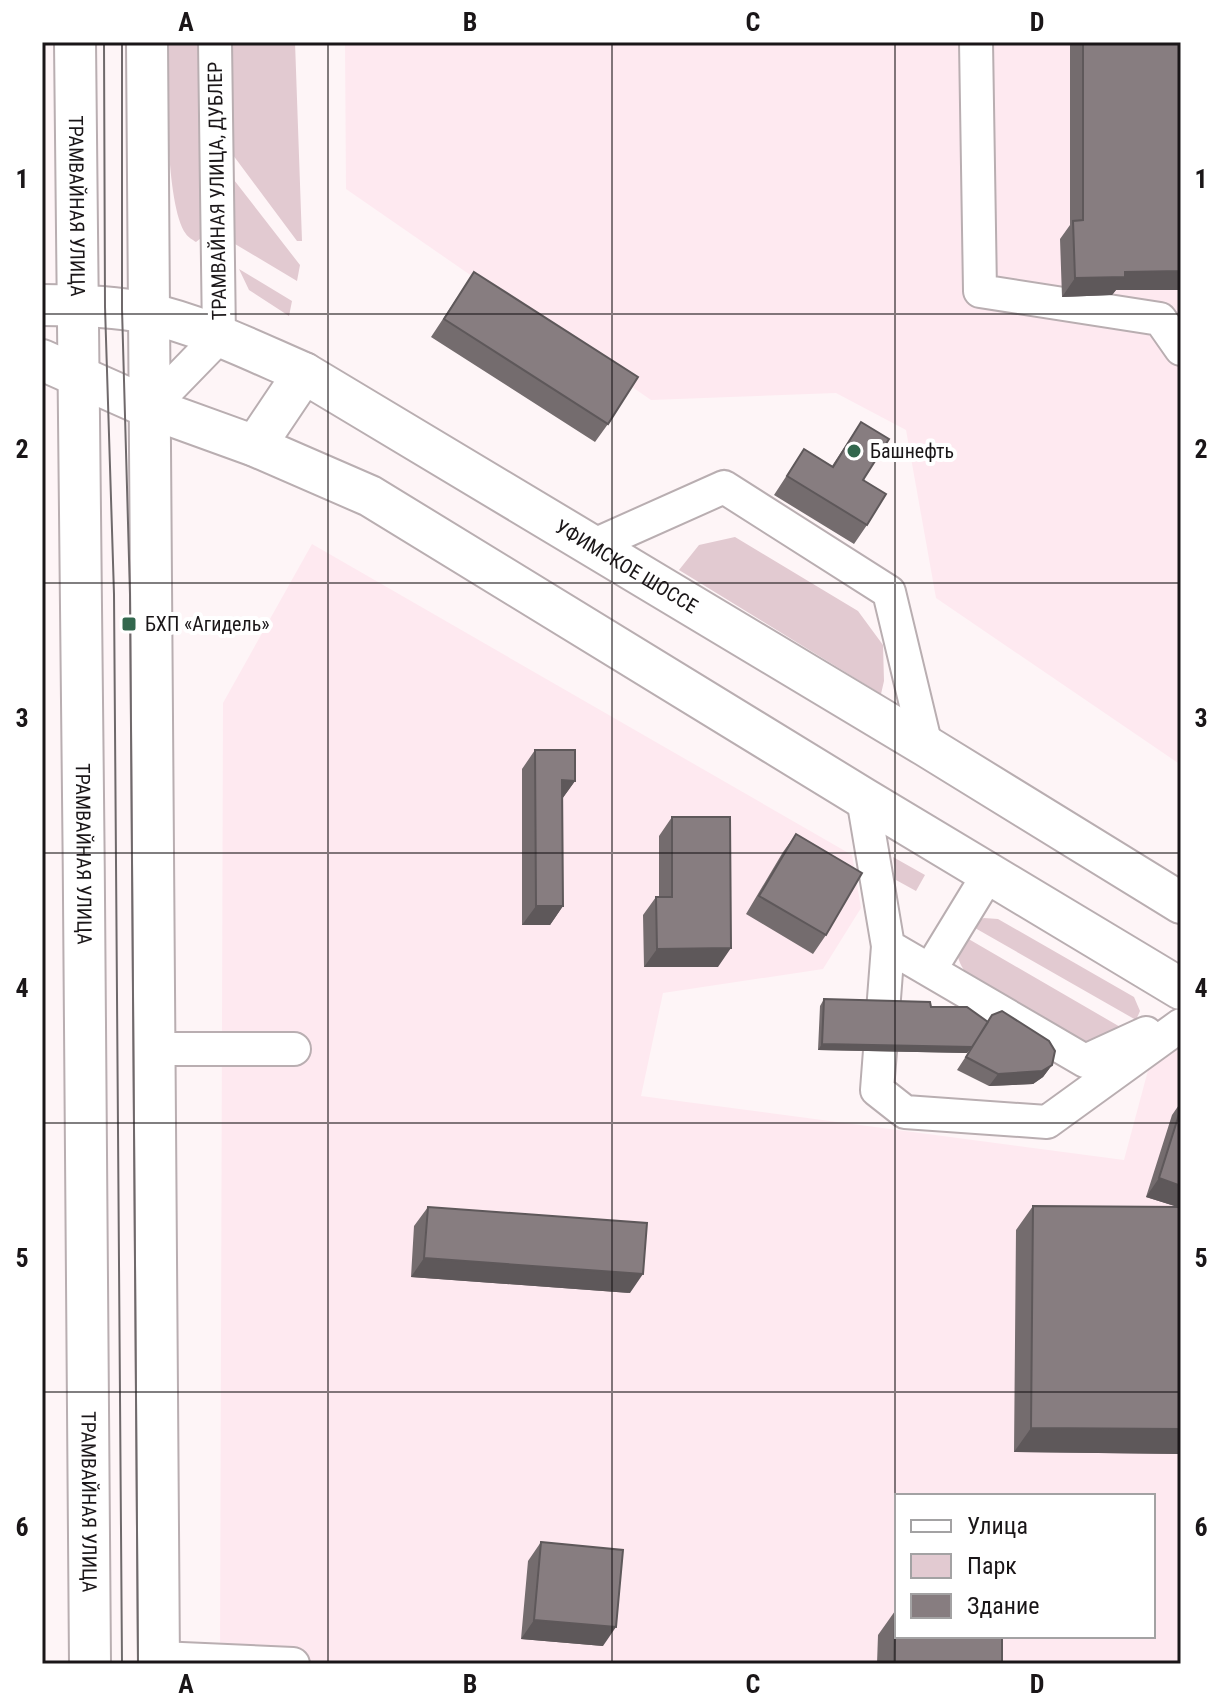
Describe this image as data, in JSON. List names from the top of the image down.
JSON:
{
  "streets": {
    "main road": ["ТРАМВАЙНАЯ УЛИЦА", "УФИМСКОЕ ШОССЕ"],
    "street": ["ТРАМВАЙНАЯ УЛИЦА, ДУБЛЕР"]
  },
  "crossings": [
    ["ТРАМВАЙНАЯ УЛИЦА, ДУБЛЕР", "УФИМСКОЕ ШОССЕ"],
    ["ТРАМВАЙНАЯ УЛИЦА", "УФИМСКОЕ ШОССЕ"]
  ],
  "places": {
    "other": ["Башнефть"],
    "transit": ["БХП «Агидель»"]
  },
  "legend": ["Улица", "Парк", "Здание"],
  "grid": {
    "columns": [
      "A",
      "B",
      "C",
      "D"
    ],
    "rows": [
      "1",
      "2",
      "3",
      "4",
      "5",
      "6"
    ]
  }
}
